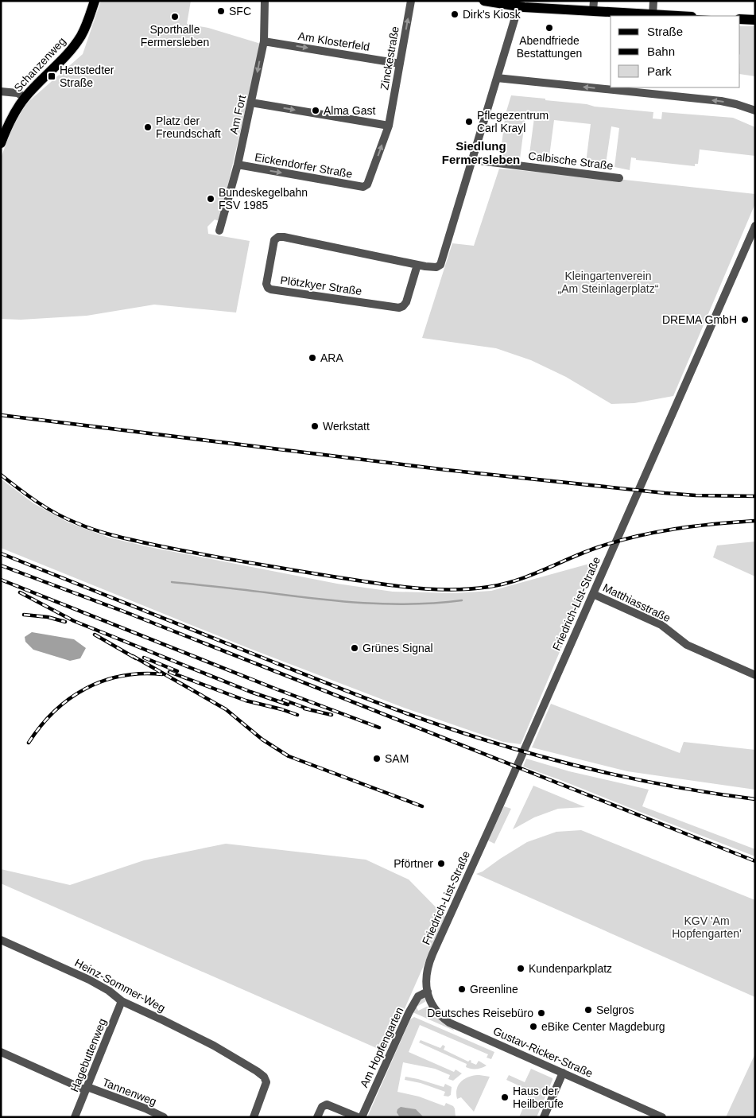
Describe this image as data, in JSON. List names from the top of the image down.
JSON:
{
  "streets": {
    "main road": ["Schanzenweg"],
    "street": [
      "Am Klosterfeld",
      "Zinckestraße",
      "Am Fort",
      "Calbische Straße",
      "Eickendorfer Straße",
      "Plötzkyer Straße",
      "Matthiasstraße",
      "Friedrich-List-Straße",
      "Heinz-Sommer-Weg",
      "Am Hopfengarten",
      "Gustav-Ricker-Straße",
      "Hagebuttenweg",
      "Tannenweg"
    ]
  },
  "crossings": [
    ["Am Klosterfeld", "Zinckestraße"],
    ["Am Klosterfeld", "Am Fort"],
    ["Zinckestraße", "Eickendorfer Straße"],
    ["Am Fort", "Eickendorfer Straße"],
    ["Calbische Straße", "Plötzkyer Straße"],
    ["Matthiasstraße", "Friedrich-List-Straße"],
    ["Friedrich-List-Straße", "Am Hopfengarten"],
    ["Friedrich-List-Straße", "Gustav-Ricker-Straße"],
    ["Heinz-Sommer-Weg", "Hagebuttenweg"],
    ["Am Hopfengarten", "Gustav-Ricker-Straße"],
    ["Hagebuttenweg", "Tannenweg"]
  ],
  "one_way": ["Zinckestraße"],
  "districts": ["Siedlung Fermersleben"],
  "parks": ["Kleingartenverein „Am Steinlagerplatz“", "KGV 'Am Hopfengarten'"],
  "places": {
    "other": [
      "SFC",
      "Dirk's Kiosk",
      "Sporthalle Fermersleben",
      "Abendfriede Bestattungen",
      "Alma Gast",
      "Pflegezentrum Carl Krayl",
      "Platz der Freundschaft",
      "Bundeskegelbahn FSV 1985",
      "DREMA GmbH",
      "ARA",
      "Werkstatt",
      "Grünes Signal",
      "SAM",
      "Pförtner",
      "Kundenparkplatz",
      "Greenline",
      "Selgros",
      "Deutsches Reisebüro",
      "eBike Center Magdeburg",
      "Haus der Heilberufe"
    ],
    "transit": ["Hettstedter Straße"]
  },
  "legend": ["Straße", "Bahn", "Park"]
}
